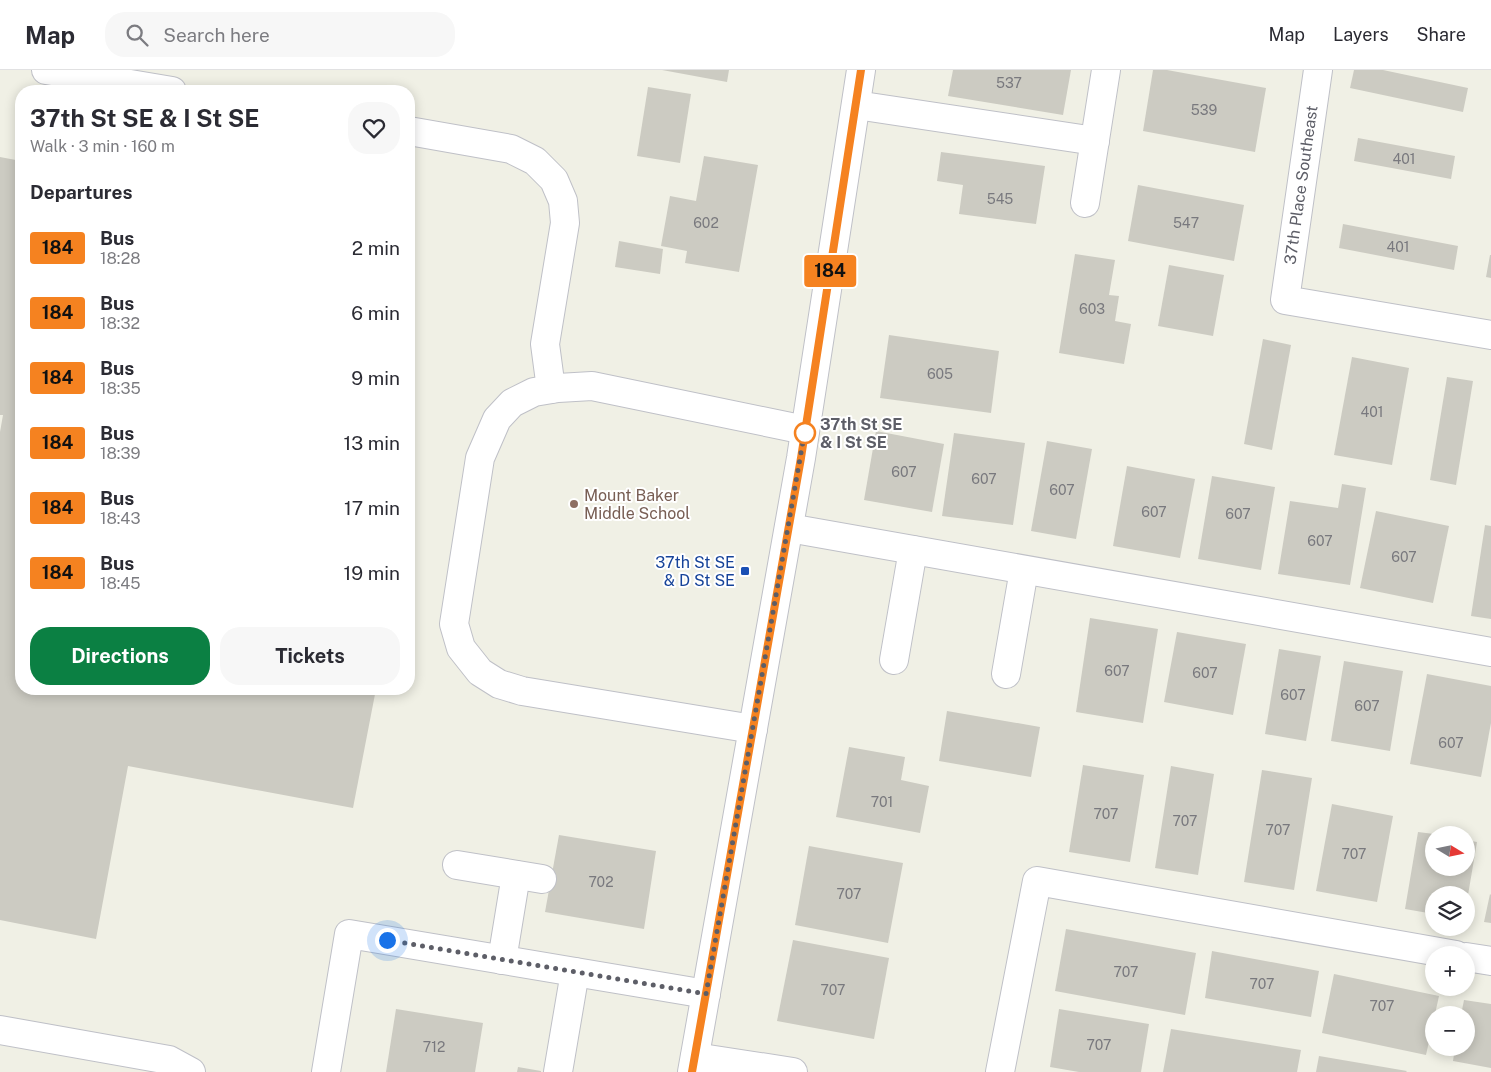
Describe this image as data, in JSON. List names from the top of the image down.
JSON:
{
  "streets": {
    "street": ["37th Place Southeast"]
  },
  "places": {
    "other": ["37th St SE & I St SE", "Mount Baker Middle School"],
    "transit": ["37th St SE & D St SE"]
  },
  "lines": ["bus line 184"],
  "house_numbers": [
    "537",
    "539",
    "401",
    "545",
    "602",
    "547",
    "401",
    "603",
    "605",
    "401",
    "607",
    "607",
    "607",
    "607",
    "607",
    "607",
    "607",
    "607",
    "607",
    "607",
    "607",
    "607",
    "701",
    "707",
    "707",
    "707",
    "707",
    "702",
    "707",
    "707",
    "707",
    "707",
    "707",
    "707",
    "712"
  ],
  "north": "right",
  "page": {
    "header": "Map",
    "search": "Search here",
    "nav": ["Map", "Layers", "Share"],
    "on_map": "184",
    "heading": [
      ["37th St SE & I St SE", "Walk · 3 min · 160 m"],
      "Departures"
    ],
    "list": [
      {
        "mark": "184",
        "name": "Bus",
        "note": "18:28",
        "value": "2 min"
      },
      {
        "mark": "184",
        "name": "Bus",
        "note": "18:32",
        "value": "6 min"
      },
      {
        "mark": "184",
        "name": "Bus",
        "note": "18:35",
        "value": "9 min"
      },
      {
        "mark": "184",
        "name": "Bus",
        "note": "18:39",
        "value": "13 min"
      },
      {
        "mark": "184",
        "name": "Bus",
        "note": "18:43",
        "value": "17 min"
      },
      {
        "mark": "184",
        "name": "Bus",
        "note": "18:45",
        "value": "19 min"
      }
    ],
    "buttons": ["Directions", "Tickets"],
    "map_buttons": ["+", "−"]
  }
}
